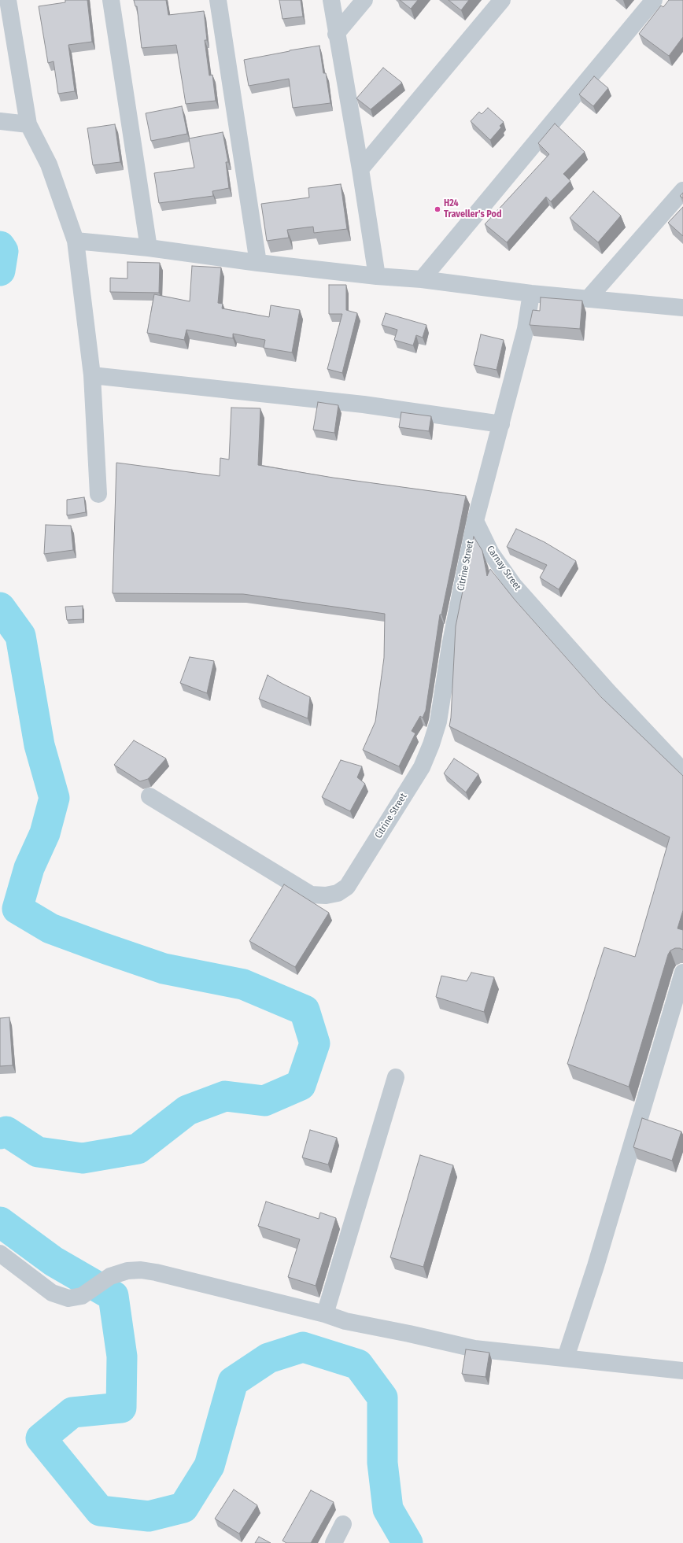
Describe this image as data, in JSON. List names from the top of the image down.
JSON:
{
  "streets": {
    "street": ["Citrine Street", "Carnay Street"]
  },
  "crossings": [
    ["Citrine Street", "Carnay Street"]
  ],
  "places": ["H24 Traveller's Pod"]
}
